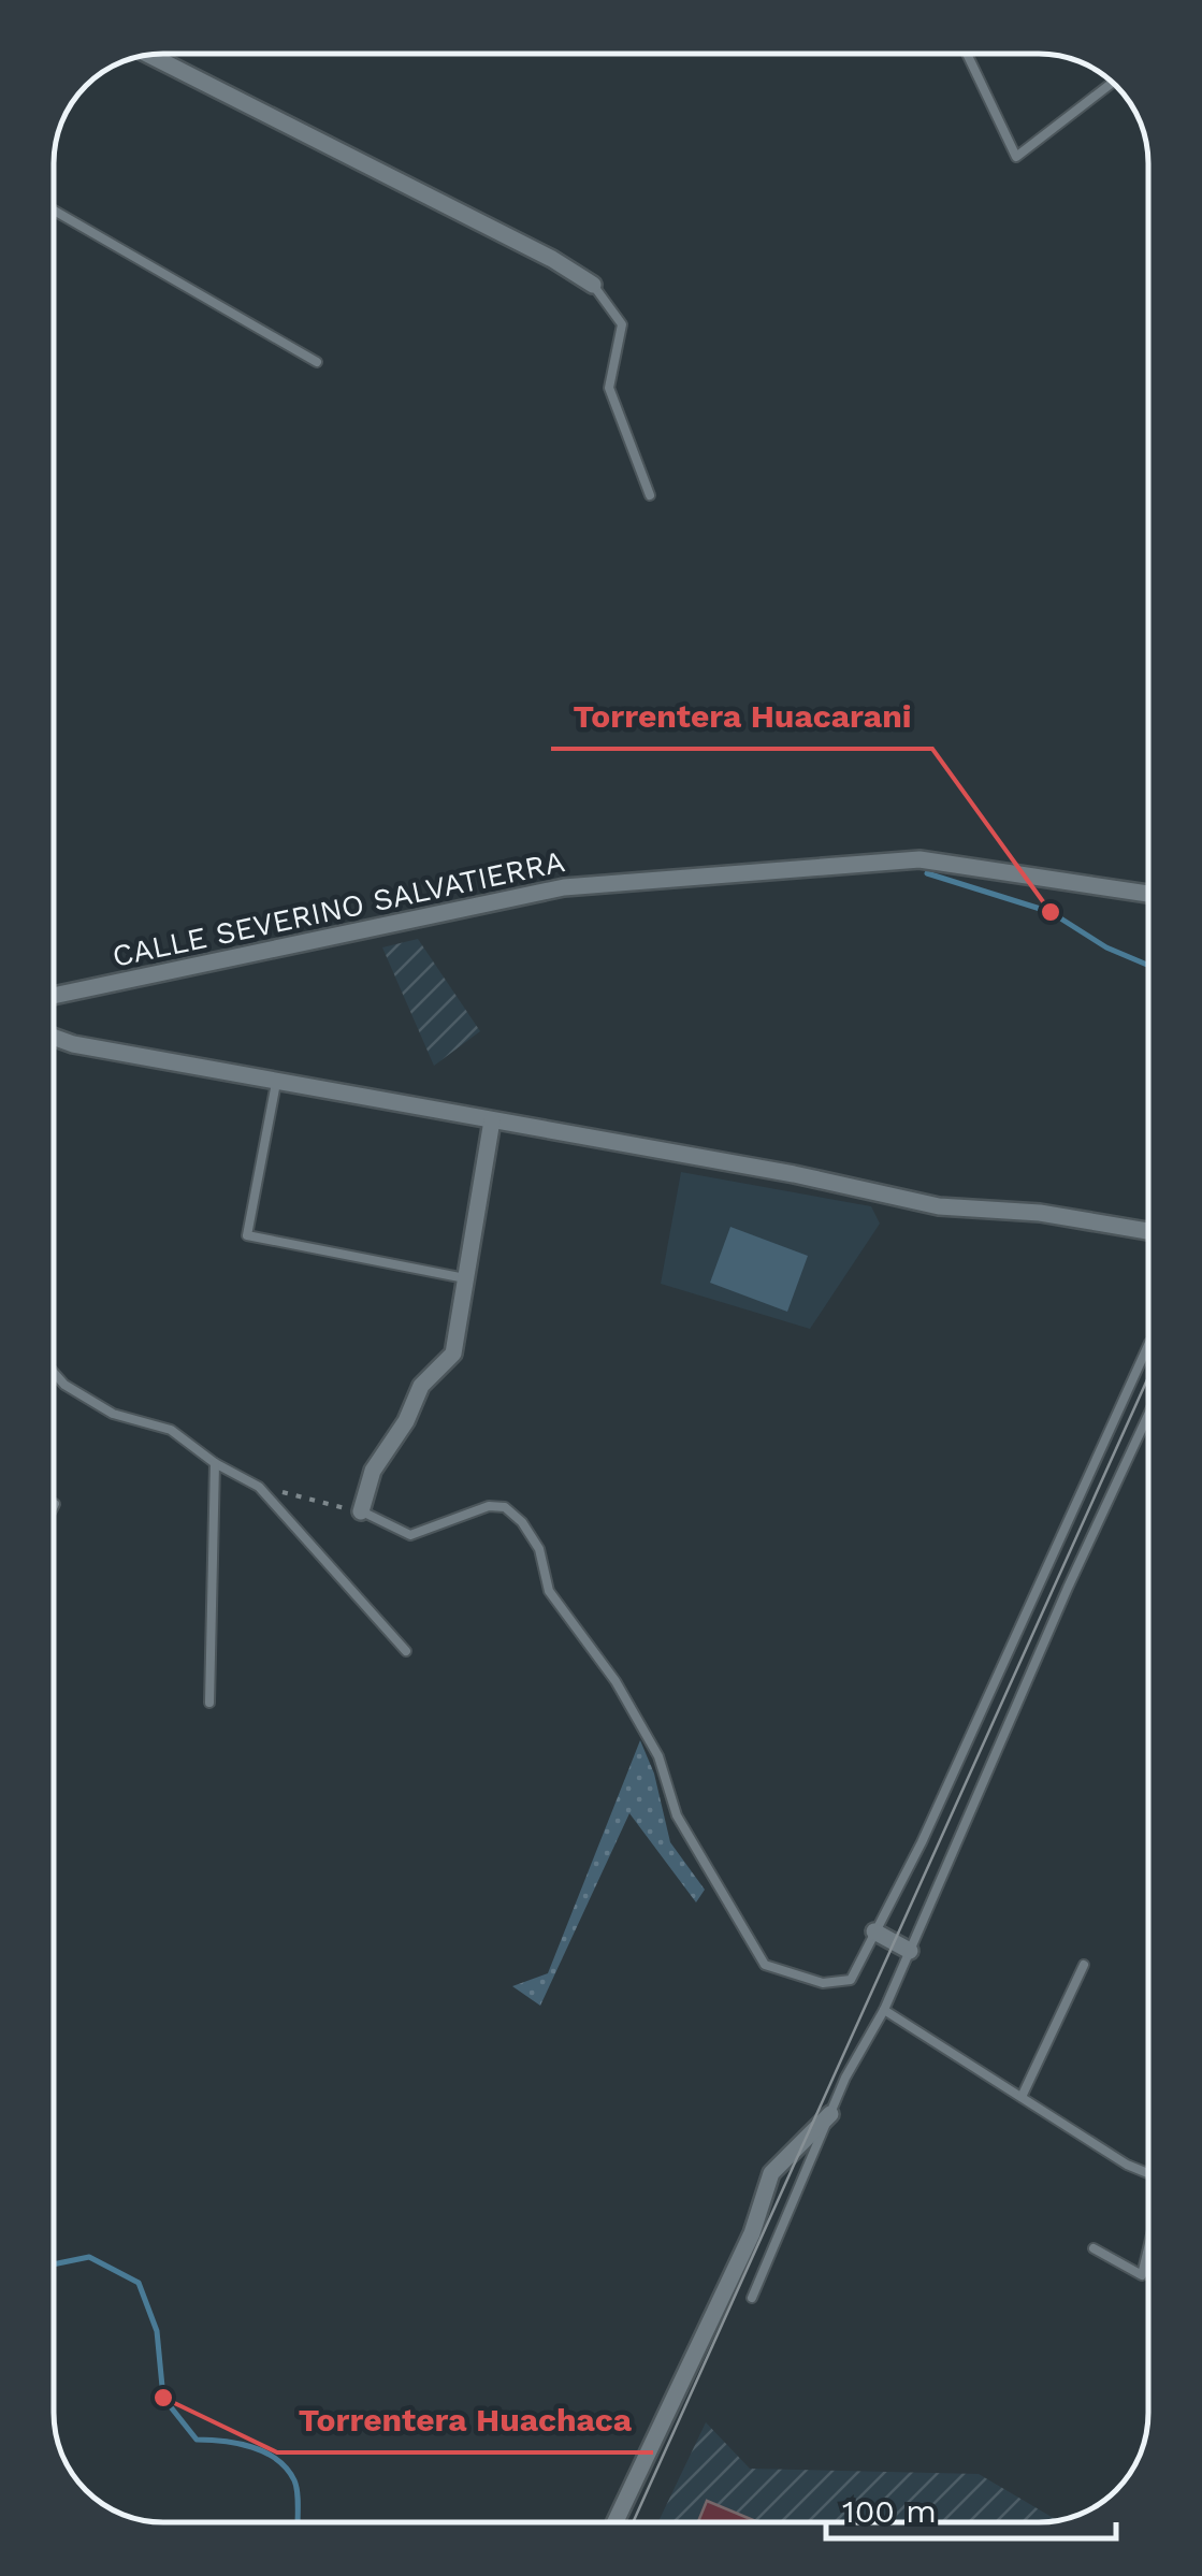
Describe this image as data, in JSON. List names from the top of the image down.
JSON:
{
  "streets": {
    "street": ["CALLE SEVERINO SALVATIERRA"]
  },
  "places": ["Torrentera Huacarani", "Torrentera Huachaca"],
  "scale_bar": "100 m"
}
